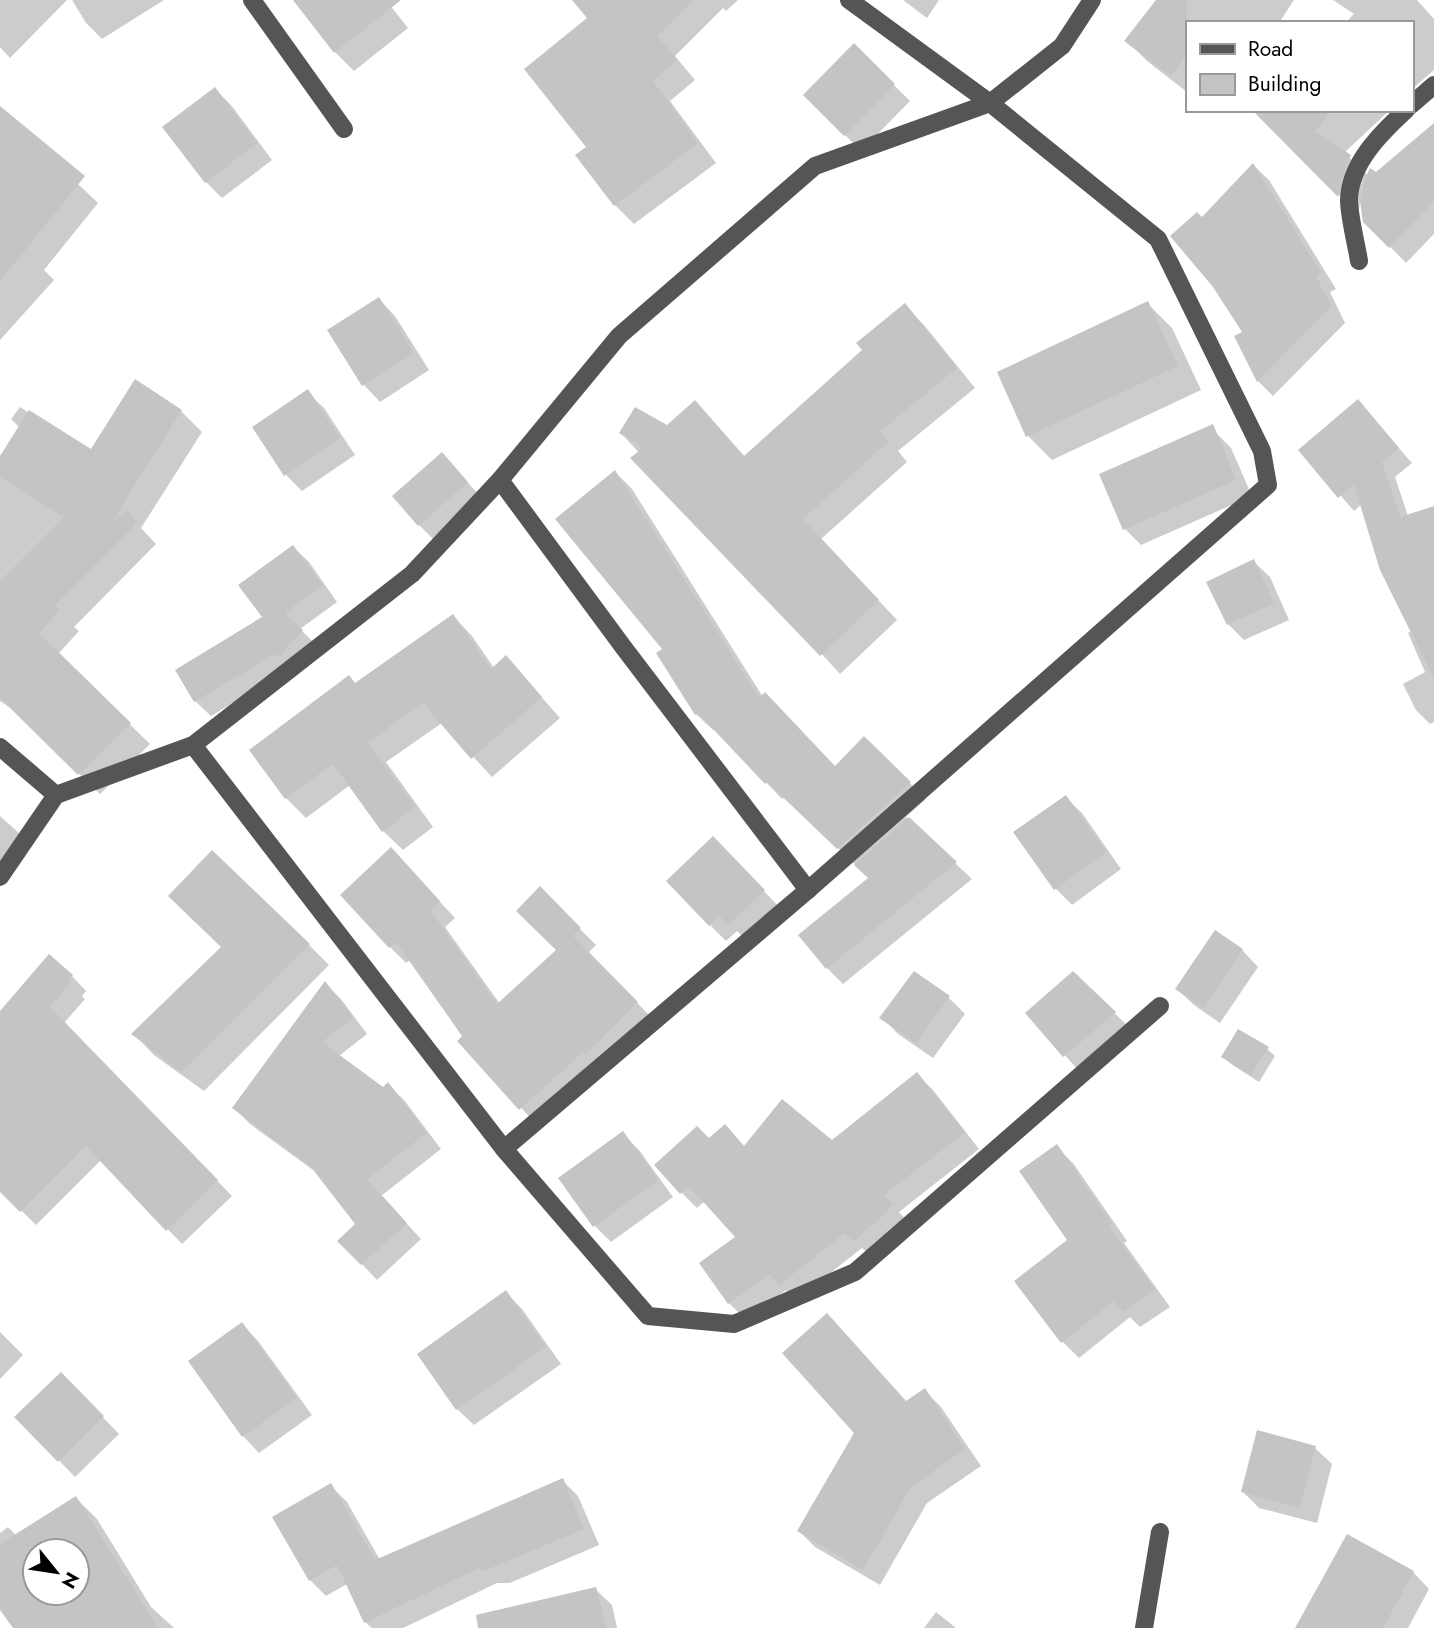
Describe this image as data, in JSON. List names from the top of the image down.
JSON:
{
  "legend": ["Road", "Building"],
  "north": "bottom right"
}
